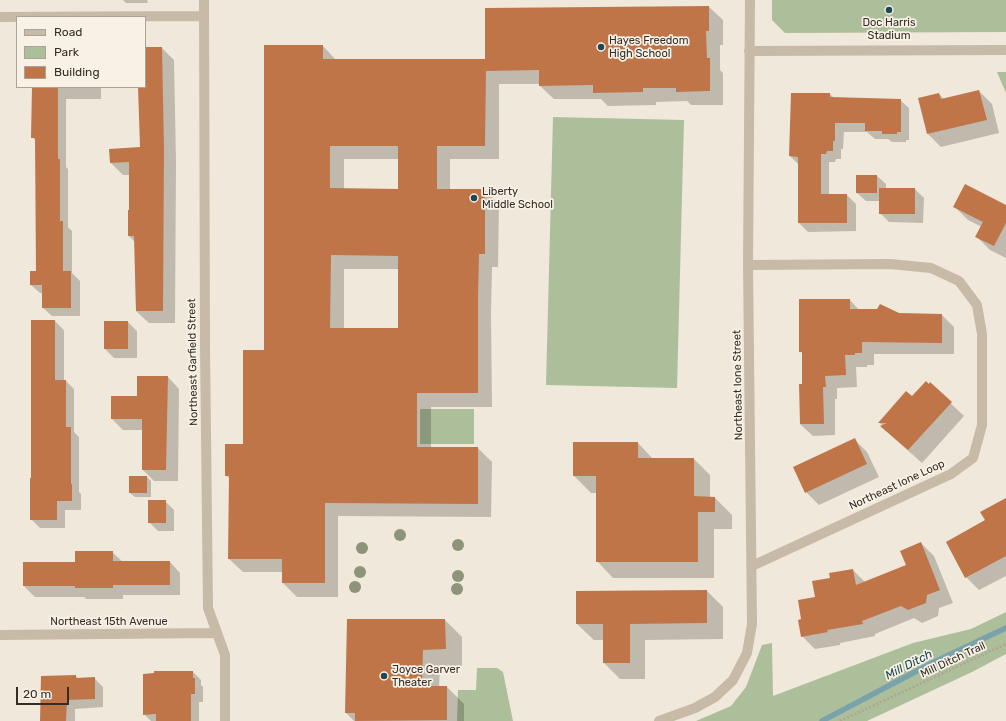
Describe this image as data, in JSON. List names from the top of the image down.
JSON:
{
  "streets": {
    "street": [
      "Northeast Garfield Street",
      "Northeast Ione Street",
      "Northeast Ione Loop",
      "Northeast 15th Avenue"
    ],
    "path": ["Mill Ditch Trail"]
  },
  "crossings": [
    ["Northeast Garfield Street", "Northeast 15th Avenue"],
    ["Northeast Ione Street", "Northeast Ione Loop"]
  ],
  "water": ["Mill Ditch"],
  "places": [
    "Doc Harris Stadium",
    "Hayes Freedom High School",
    "Liberty Middle School",
    "Joyce Garver Theater"
  ],
  "legend": ["Road", "Park", "Building"],
  "scale_bar": "20 m"
}
